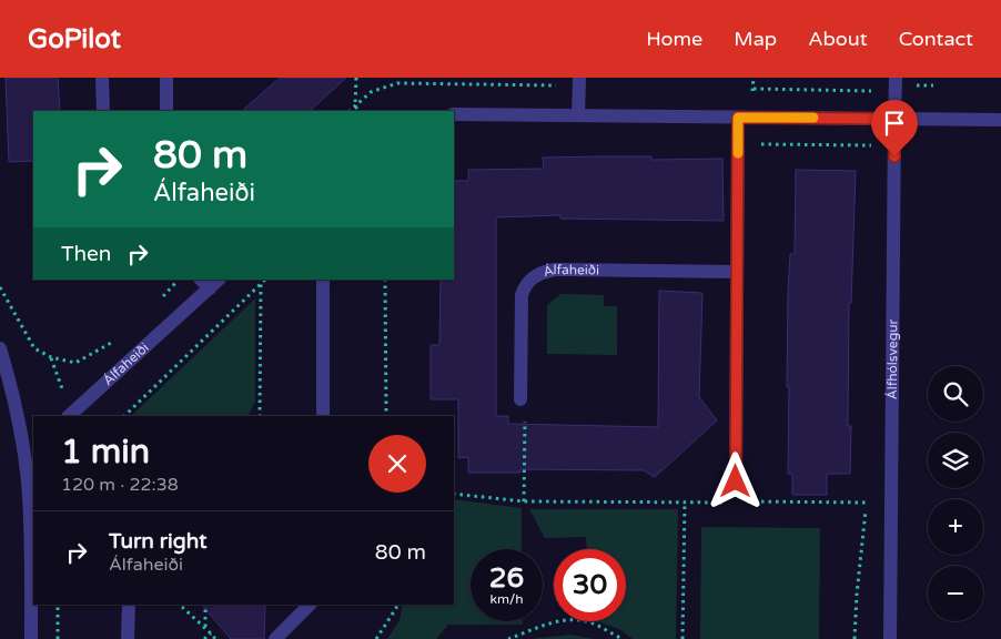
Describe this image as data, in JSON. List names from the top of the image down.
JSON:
{
  "streets": {
    "street": ["Álfaheiði", "Álfhólsvegur"]
  },
  "page": {
    "header": "GoPilot",
    "nav": [
      "Home",
      "Map",
      "About",
      "Contact"
    ],
    "turn": ["80 m", "Álfaheiði"],
    "then": "Then",
    "map_buttons": ["+", "−"],
    "heading": ["1 min", "120 m · 22:38"],
    "list": [
      {
        "name": "Turn right",
        "note": "Álfaheiði",
        "value": "80 m"
      }
    ],
    "speed": "26 km/h",
    "limit": "30"
  }
}
